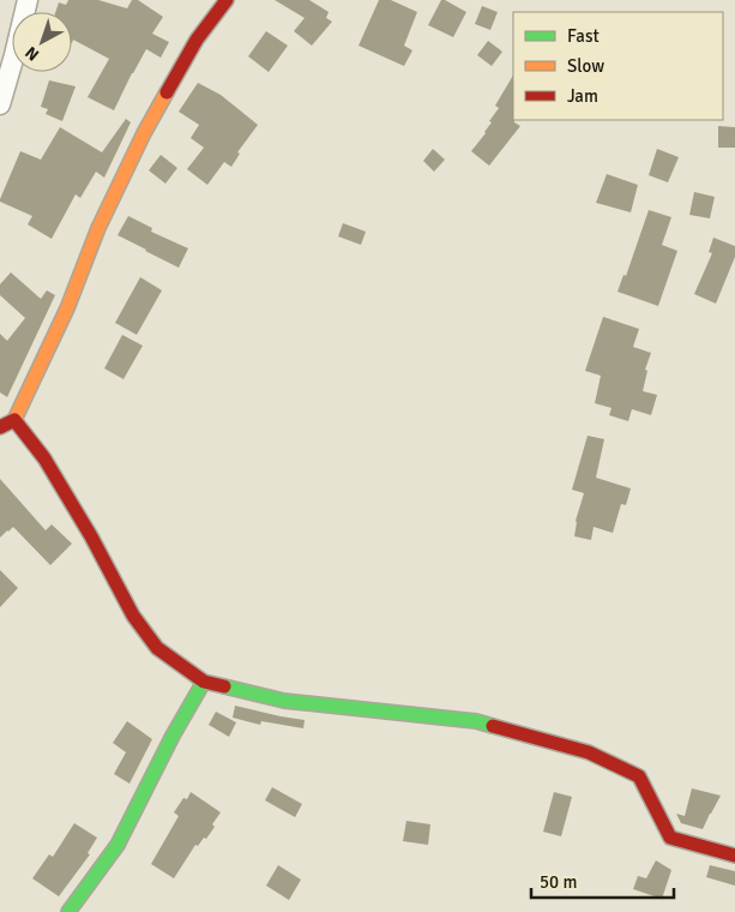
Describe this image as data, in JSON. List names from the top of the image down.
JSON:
{
  "legend": ["Fast", "Slow", "Jam"],
  "scale_bar": "50 m",
  "north": "bottom left"
}
